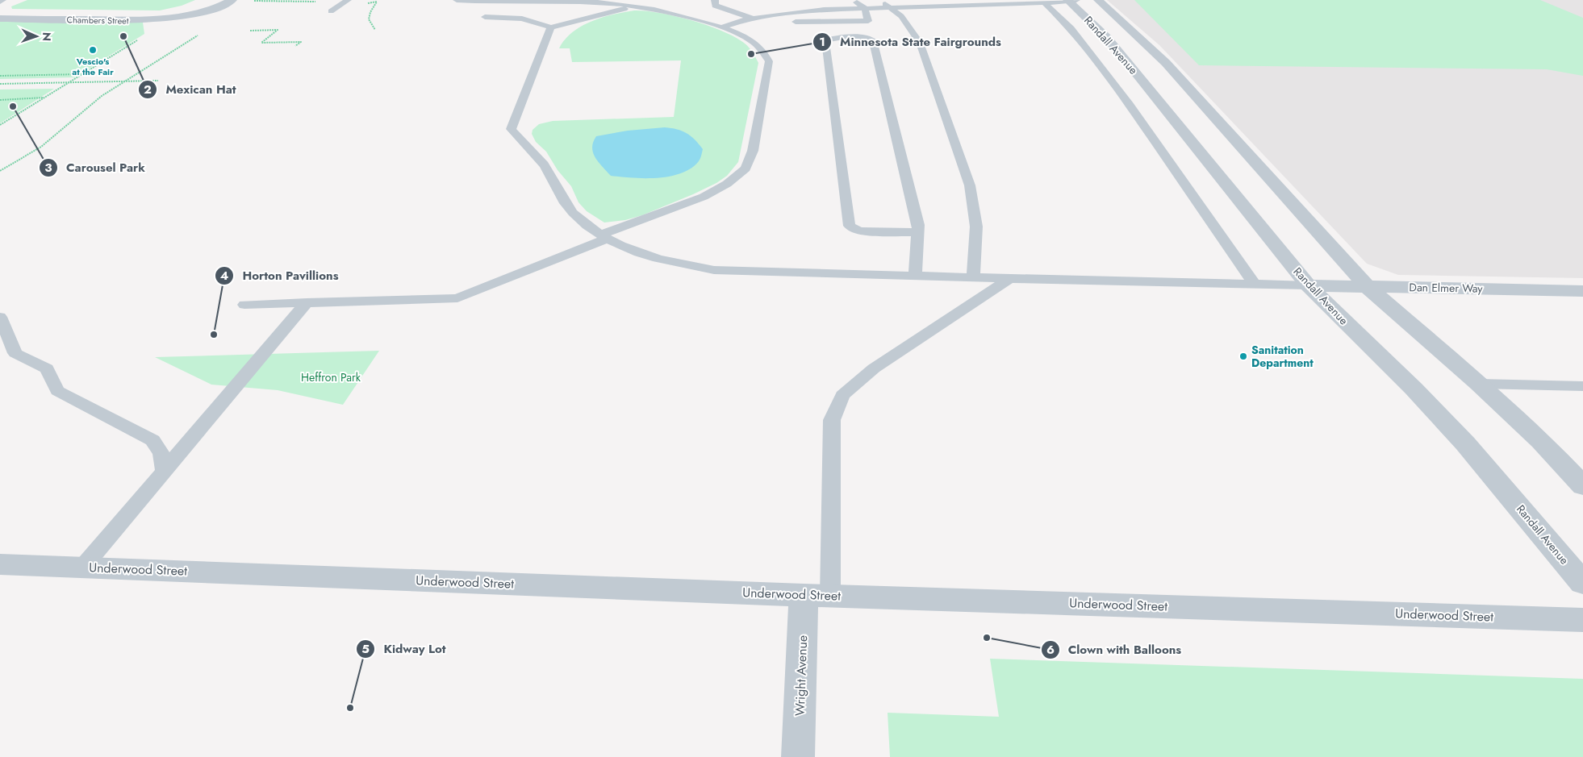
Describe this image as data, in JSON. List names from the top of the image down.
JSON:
{
  "streets": {
    "street": [
      "Chambers Street",
      "Randall Avenue",
      "Dan Elmer Way",
      "Underwood Street",
      "Wright Avenue"
    ]
  },
  "crossings": [
    ["Randall Avenue", "Dan Elmer Way"],
    ["Underwood Street", "Wright Avenue"]
  ],
  "parks": ["Heffron Park"],
  "places": [
    "Mexican Hat",
    "Vescio's at the Fair",
    "Minnesota State Fairgrounds",
    "Carousel Park",
    "Horton Pavillions",
    "Sanitation Department",
    "Clown with Balloons",
    "Kidway Lot"
  ],
  "north": "right"
}
